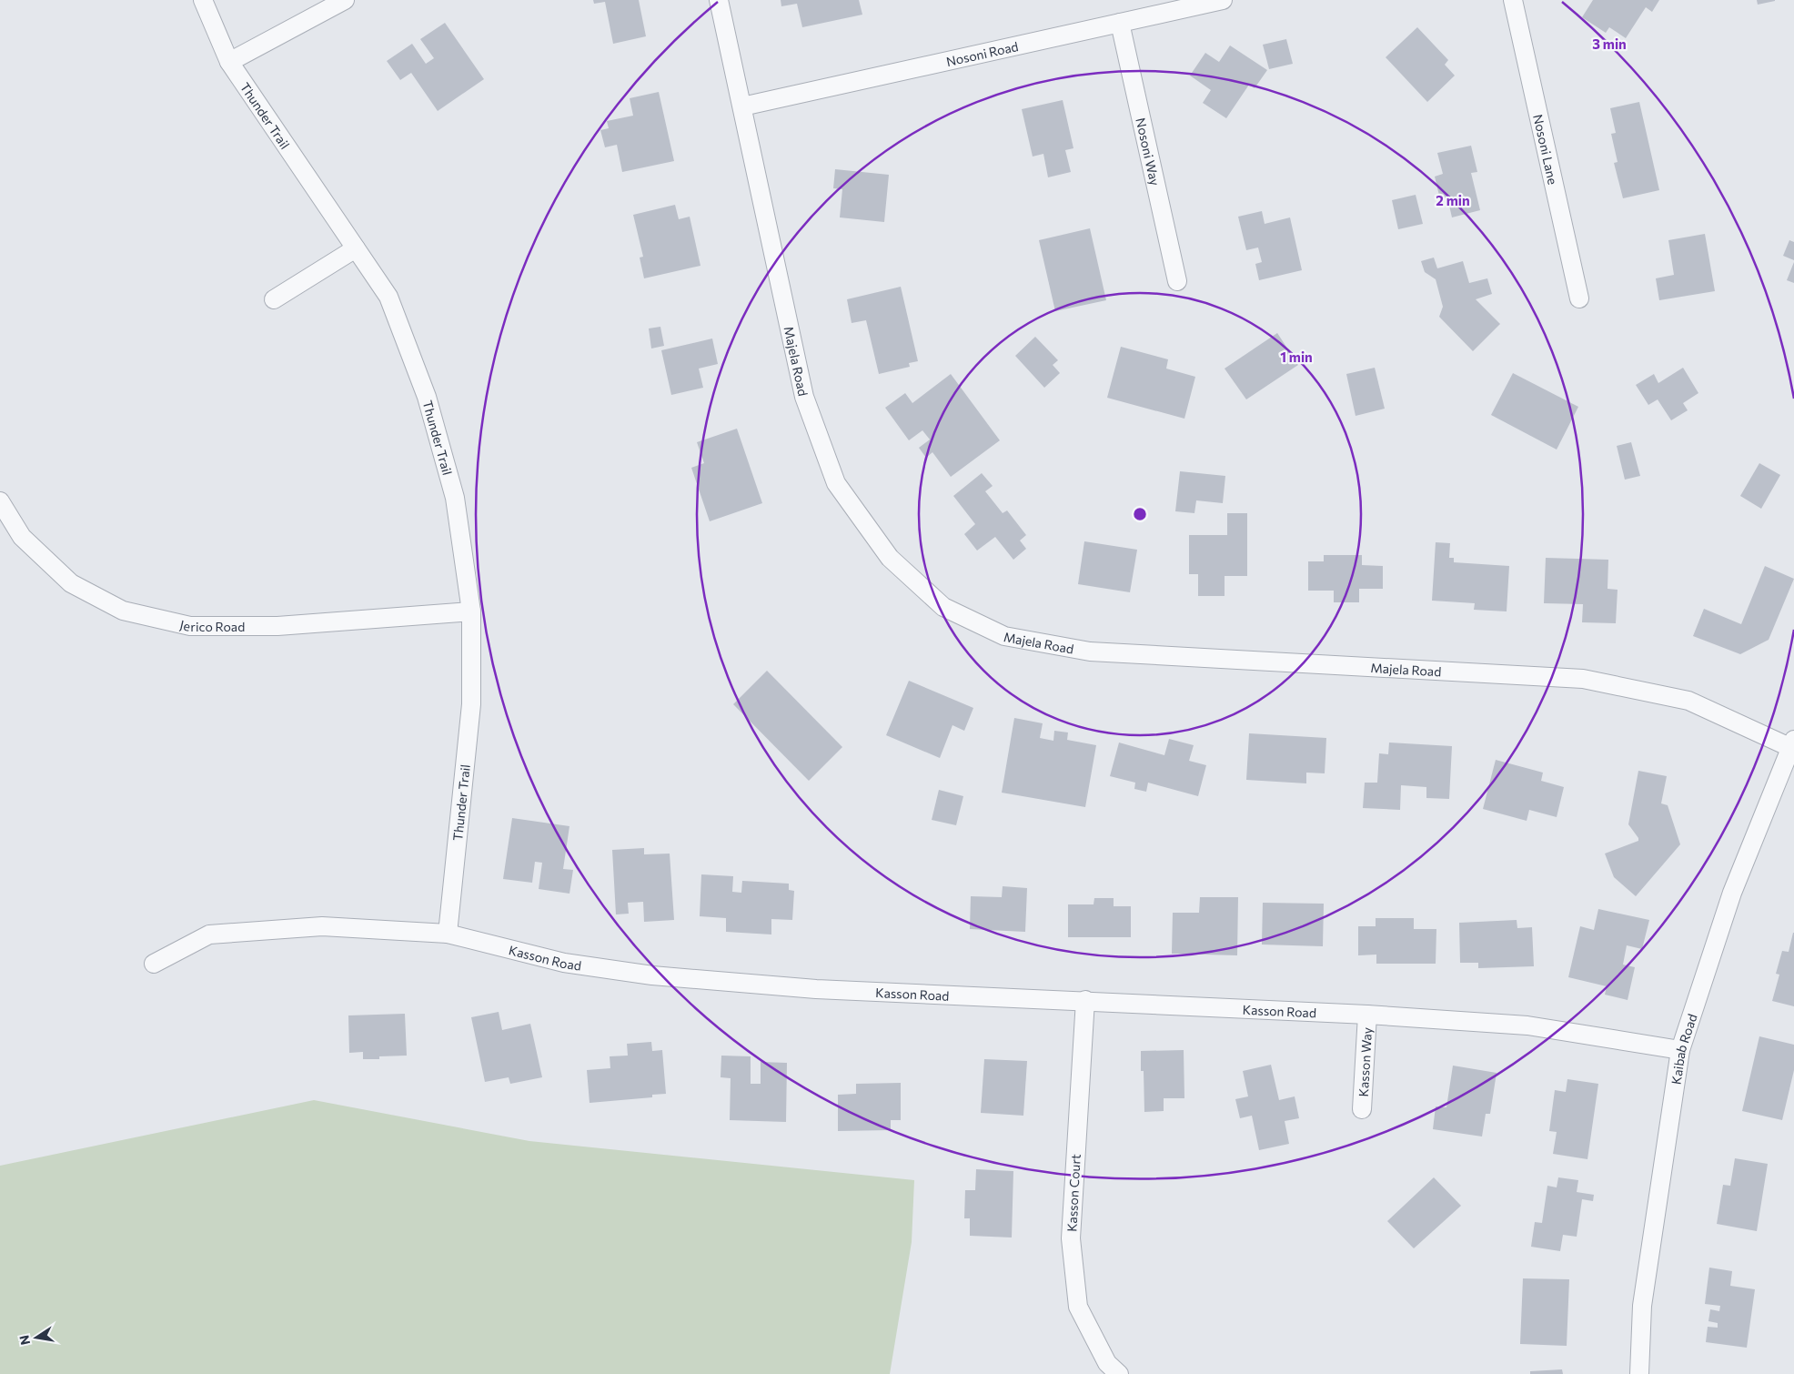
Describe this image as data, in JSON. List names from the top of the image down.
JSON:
{
  "streets": {
    "street": [
      "Nosoni Road",
      "Thunder Trail",
      "Nosoni Lane",
      "Nosoni Way",
      "Majela Road",
      "Jerico Road",
      "Kasson Road",
      "Kaibab Road",
      "Kasson Way",
      "Kasson Court"
    ]
  },
  "crossings": [
    ["Nosoni Road", "Nosoni Way"],
    ["Nosoni Road", "Majela Road"],
    ["Thunder Trail", "Jerico Road"],
    ["Thunder Trail", "Kasson Road"],
    ["Majela Road", "Kaibab Road"],
    ["Kasson Road", "Kaibab Road"],
    ["Kasson Road", "Kasson Way"],
    ["Kasson Road", "Kasson Court"]
  ],
  "north": "left",
  "rings": ["3 min", "2 min", "1 min"]
}
